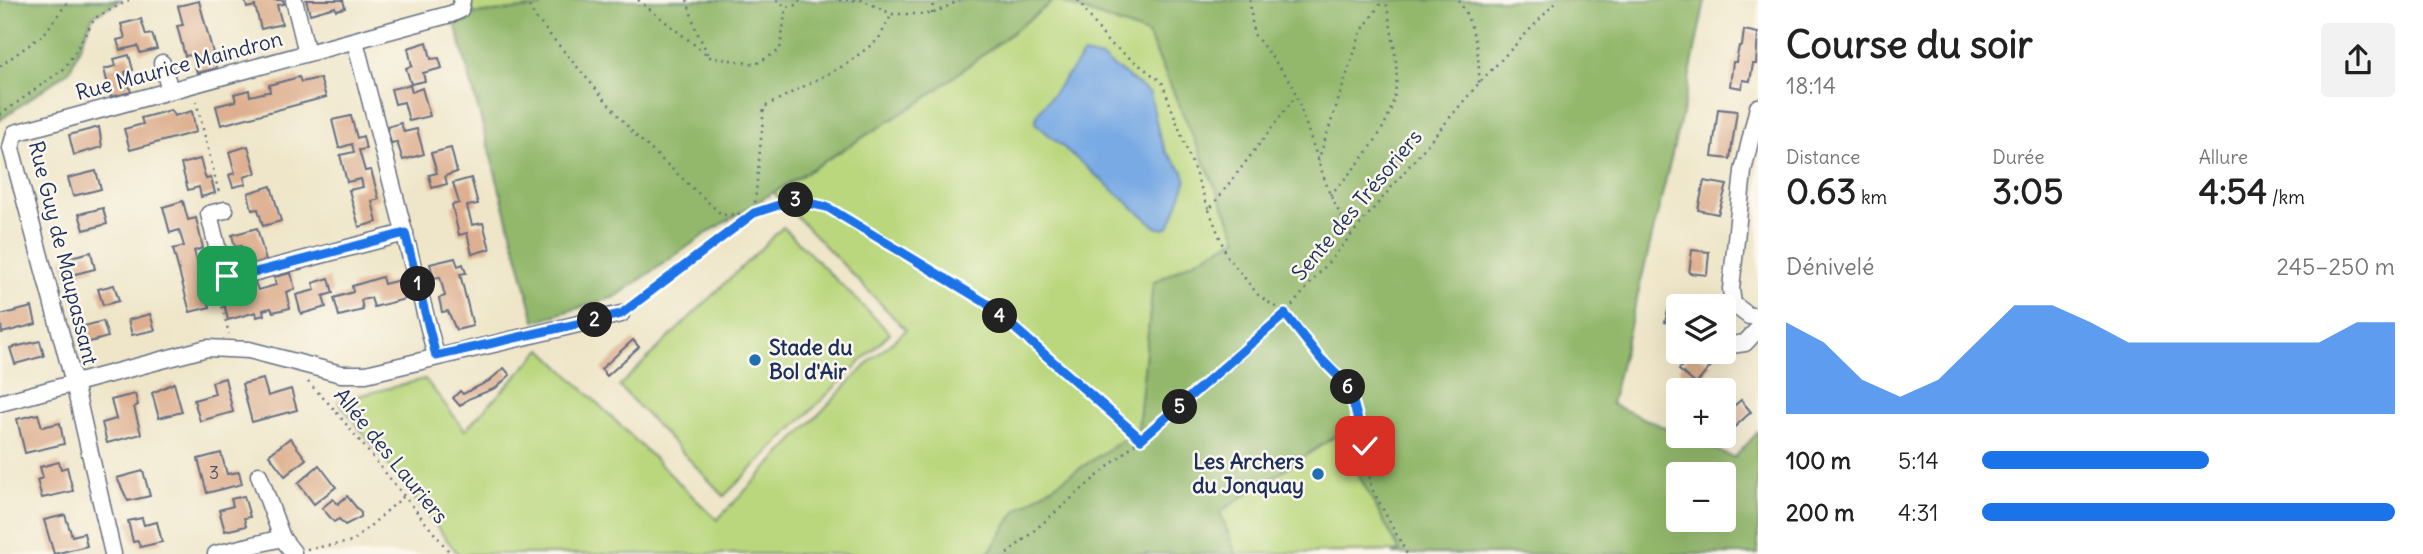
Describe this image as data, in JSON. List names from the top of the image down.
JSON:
{
  "streets": {
    "street": ["Rue Maurice Maindron", "Rue Guy de Maupassant"],
    "path": ["Sente des Trésoriers", "Allée des Lauriers"]
  },
  "crossings": [
    ["Rue Maurice Maindron", "Rue Guy de Maupassant"]
  ],
  "places": ["Stade du Bol d'Air", "Les Archers du Jonquay"],
  "house_numbers": ["3"],
  "page": {
    "heading": ["Course du soir", "18:14"],
    "stats": [
      ["Distance", "0.63 km"],
      ["Durée", "3:05"],
      ["Allure", "4:54 /km"]
    ],
    "pins": [
      "3",
      "1",
      "4",
      "2",
      "6",
      "5"
    ],
    "chart": ["Dénivelé", "245–250 m"],
    "map_buttons": ["+", "−"],
    "list": [
      {
        "name": "100 m",
        "note": "5:14"
      },
      {
        "name": "200 m",
        "note": "4:31"
      }
    ]
  }
}
